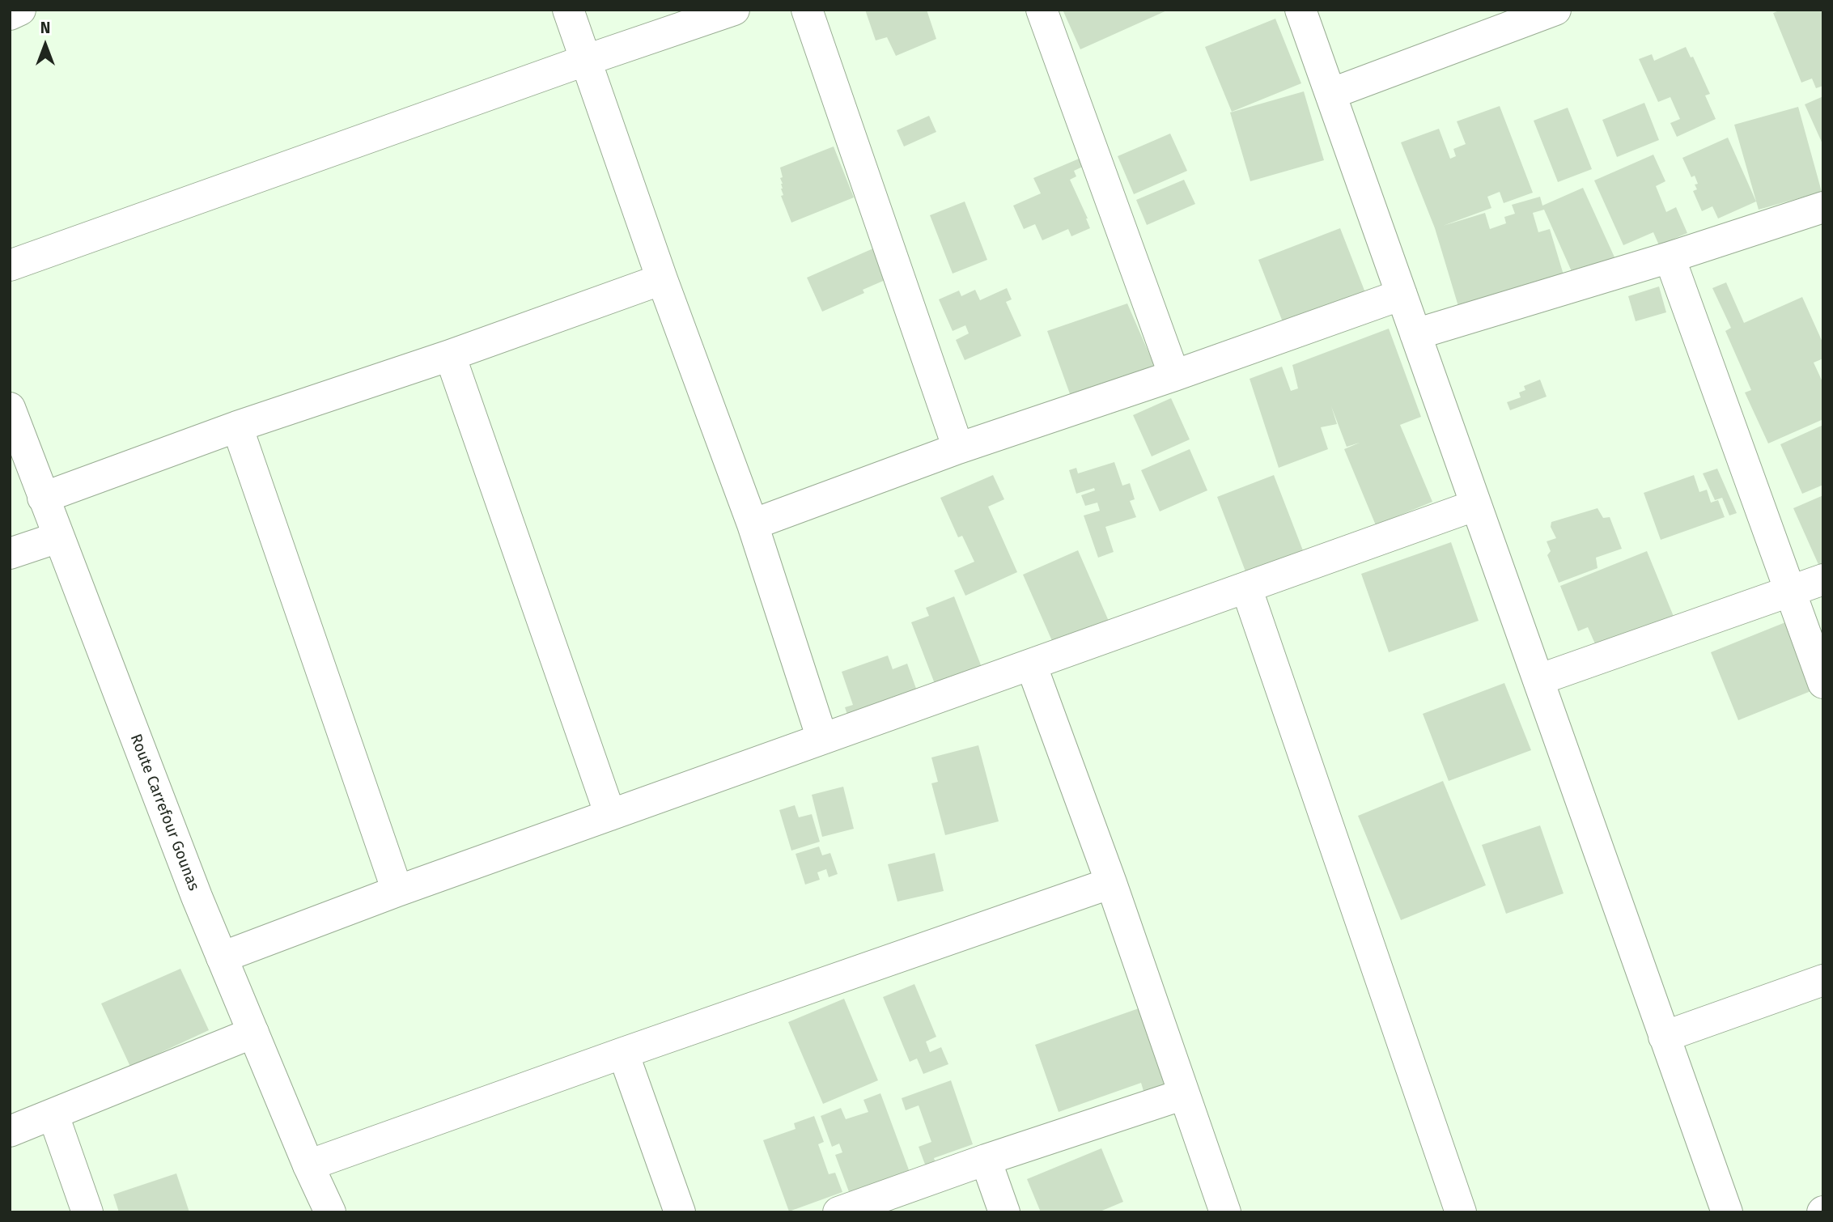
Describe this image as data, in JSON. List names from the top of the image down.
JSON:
{
  "streets": {
    "street": ["Route Carrefour Gounas"]
  },
  "north": "top"
}
